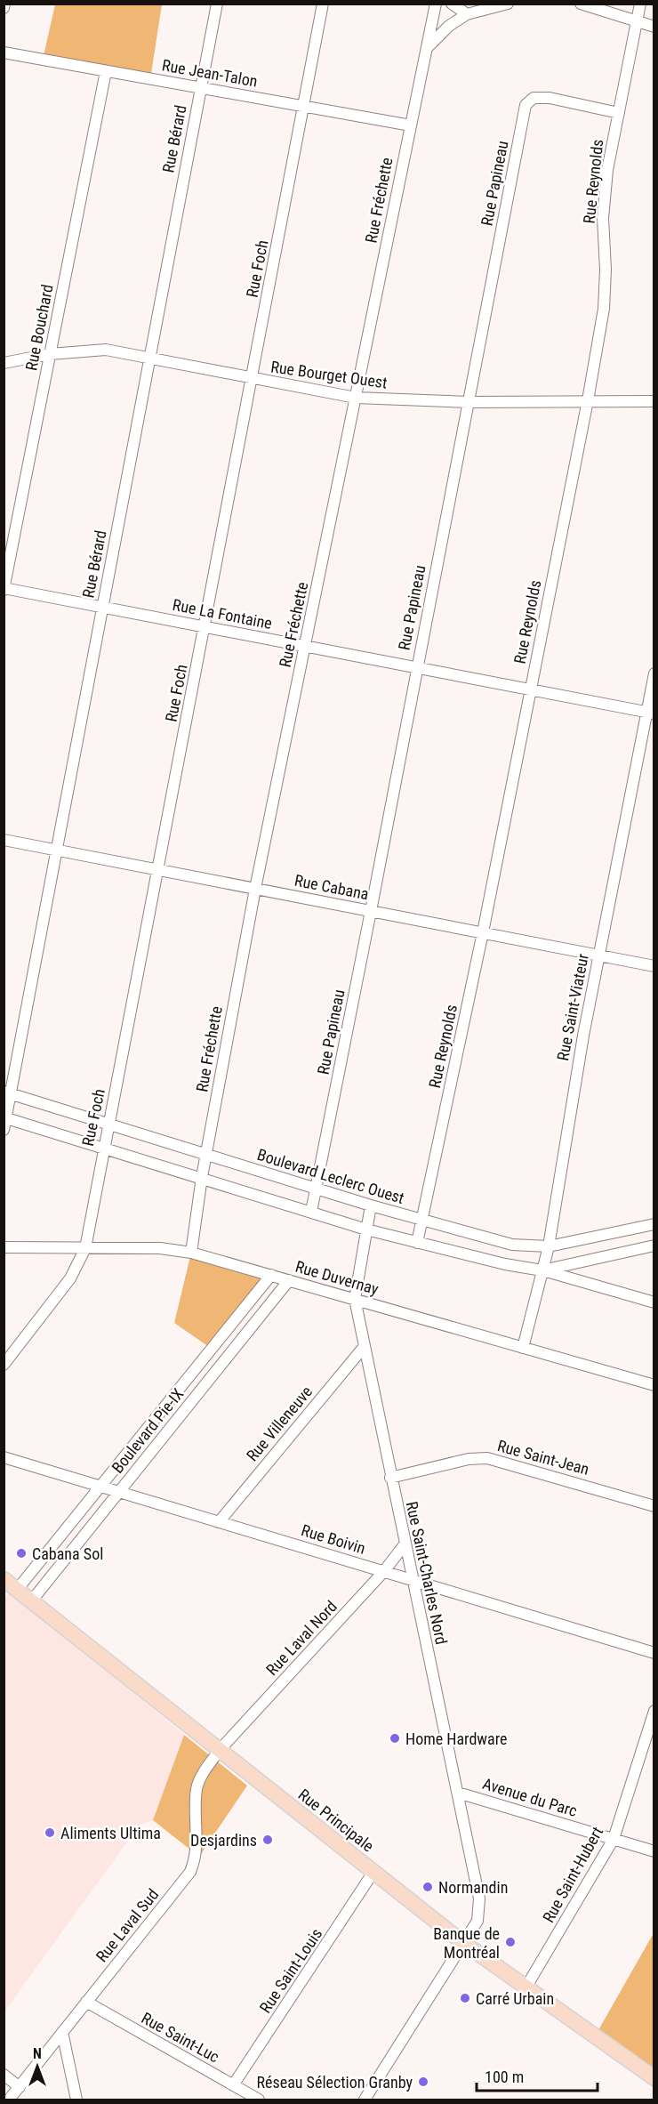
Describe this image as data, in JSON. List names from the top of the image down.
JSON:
{
  "streets": {
    "main road": ["Rue Principale"],
    "street": [
      "Rue Jean-Talon",
      "Rue Bérard",
      "Rue Reynolds",
      "Rue Papineau",
      "Rue Fréchette",
      "Rue Foch",
      "Rue Bouchard",
      "Rue Bourget Ouest",
      "Rue La Fontaine",
      "Rue Cabana",
      "Rue Saint-Viateur",
      "Boulevard Leclerc Ouest",
      "Rue Duvernay",
      "Rue Villeneuve",
      "Boulevard Pie-IX",
      "Rue Saint-Jean",
      "Rue Boivin",
      "Rue Saint-Charles Nord",
      "Rue Laval Nord",
      "Avenue du Parc",
      "Rue Saint-Hubert",
      "Rue Laval Sud",
      "Rue Saint-Louis",
      "Rue Saint-Luc"
    ]
  },
  "crossings": [
    ["Rue Jean-Talon", "Rue Bérard"],
    ["Rue Jean-Talon", "Rue Fréchette"],
    ["Rue Jean-Talon", "Rue Foch"],
    ["Rue Jean-Talon", "Rue Bouchard"],
    ["Rue Bérard", "Rue Bourget Ouest"],
    ["Rue Bérard", "Rue La Fontaine"],
    ["Rue Bérard", "Rue Cabana"],
    ["Rue Bérard", "Boulevard Leclerc Ouest"],
    ["Rue Reynolds", "Rue Papineau"],
    ["Rue Reynolds", "Rue Bourget Ouest"],
    ["Rue Reynolds", "Rue La Fontaine"],
    ["Rue Reynolds", "Rue Cabana"],
    ["Rue Reynolds", "Boulevard Leclerc Ouest"],
    ["Rue Papineau", "Rue Bourget Ouest"],
    ["Rue Papineau", "Rue La Fontaine"],
    ["Rue Papineau", "Rue Cabana"],
    ["Rue Papineau", "Boulevard Leclerc Ouest"],
    ["Rue Fréchette", "Rue Bourget Ouest"],
    ["Rue Fréchette", "Rue La Fontaine"],
    ["Rue Fréchette", "Rue Cabana"],
    ["Rue Fréchette", "Boulevard Leclerc Ouest"],
    ["Rue Fréchette", "Rue Duvernay"],
    ["Rue Foch", "Rue Bourget Ouest"],
    ["Rue Foch", "Rue La Fontaine"],
    ["Rue Foch", "Rue Cabana"],
    ["Rue Foch", "Boulevard Leclerc Ouest"],
    ["Rue Foch", "Rue Duvernay"],
    ["Rue Bouchard", "Rue Bourget Ouest"],
    ["Rue Bouchard", "Rue La Fontaine"],
    ["Rue La Fontaine", "Rue Saint-Viateur"],
    ["Rue Cabana", "Rue Saint-Viateur"],
    ["Rue Saint-Viateur", "Boulevard Leclerc Ouest"],
    ["Rue Saint-Viateur", "Rue Duvernay"],
    ["Boulevard Leclerc Ouest", "Rue Saint-Charles Nord"],
    ["Rue Duvernay", "Boulevard Pie-IX"],
    ["Rue Duvernay", "Rue Saint-Charles Nord"],
    ["Rue Villeneuve", "Rue Boivin"],
    ["Rue Villeneuve", "Rue Saint-Charles Nord"],
    ["Boulevard Pie-IX", "Rue Boivin"],
    ["Boulevard Pie-IX", "Rue Principale"],
    ["Rue Saint-Jean", "Rue Saint-Charles Nord"],
    ["Rue Boivin", "Rue Saint-Charles Nord"],
    ["Rue Boivin", "Rue Laval Nord"],
    ["Rue Saint-Charles Nord", "Rue Laval Nord"],
    ["Rue Saint-Charles Nord", "Avenue du Parc"],
    ["Rue Saint-Charles Nord", "Rue Principale"],
    ["Rue Laval Nord", "Rue Principale"],
    ["Rue Laval Nord", "Rue Laval Sud"],
    ["Avenue du Parc", "Rue Saint-Hubert"],
    ["Rue Principale", "Rue Saint-Hubert"],
    ["Rue Principale", "Rue Laval Sud"],
    ["Rue Principale", "Rue Saint-Louis"],
    ["Rue Laval Sud", "Rue Saint-Luc"],
    ["Rue Saint-Louis", "Rue Saint-Luc"]
  ],
  "places": [
    "Cabana Sol",
    "Home Hardware",
    "Aliments Ultima",
    "Desjardins",
    "Normandin",
    "Banque de Montréal",
    "Carré Urbain",
    "Réseau Sélection Granby"
  ],
  "scale_bar": "100 m",
  "north": "top"
}
